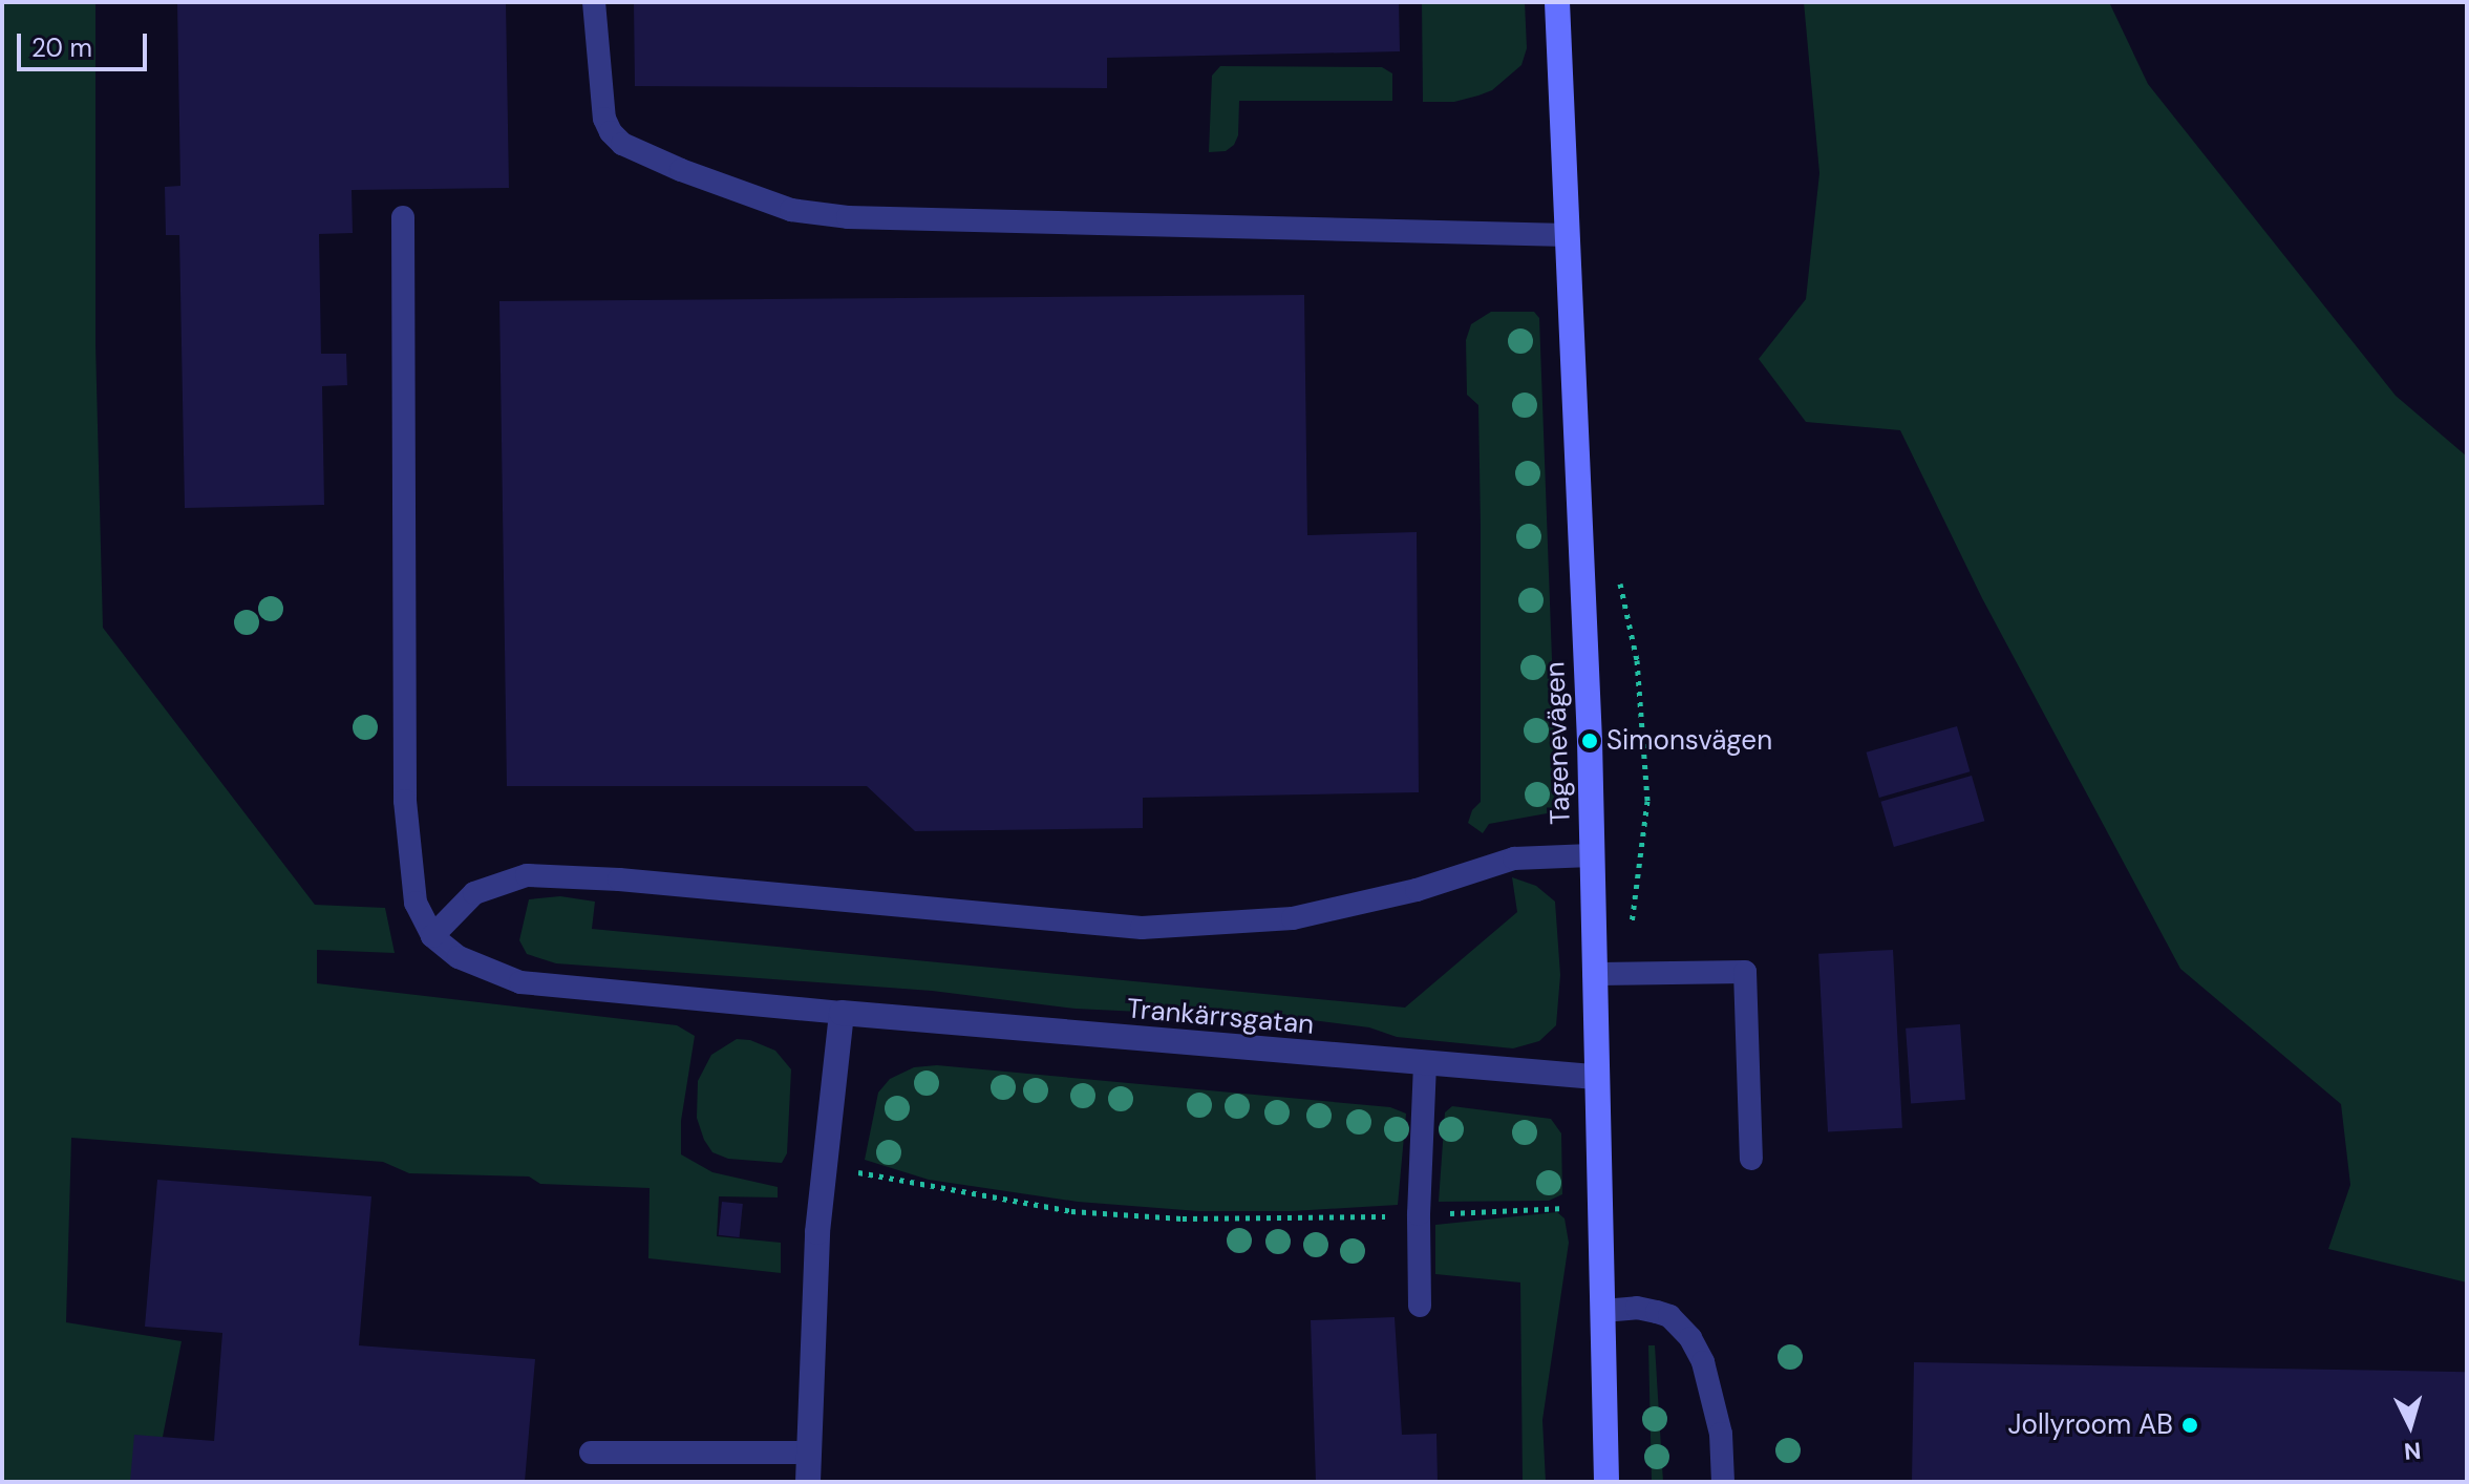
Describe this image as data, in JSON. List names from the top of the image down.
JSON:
{
  "streets": {
    "street": ["Tagenevägen", "Trankärrsgatan"]
  },
  "crossings": [
    ["Tagenevägen", "Trankärrsgatan"]
  ],
  "places": ["Simonsvägen", "Jollyroom AB"],
  "scale_bar": "20 m",
  "north": "bottom"
}
